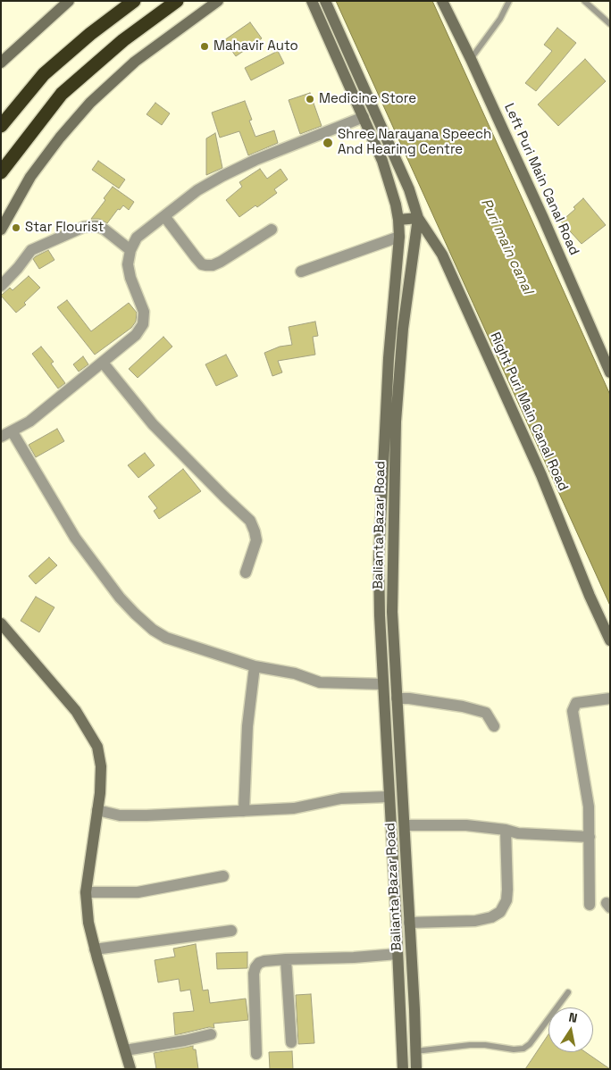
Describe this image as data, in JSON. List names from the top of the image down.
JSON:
{
  "streets": {
    "street": ["Left Puri Main Canal Road", "Right Puri Main Canal Road", "Balianta Bazar Road"]
  },
  "crossings": [
    ["Right Puri Main Canal Road", "Balianta Bazar Road"]
  ],
  "water": ["Puri main canal"],
  "places": [
    "Mahavir Auto",
    "Medicine Store",
    "Shree Narayana Speech And Hearing Centre",
    "Star Flourist"
  ],
  "north": "top"
}
